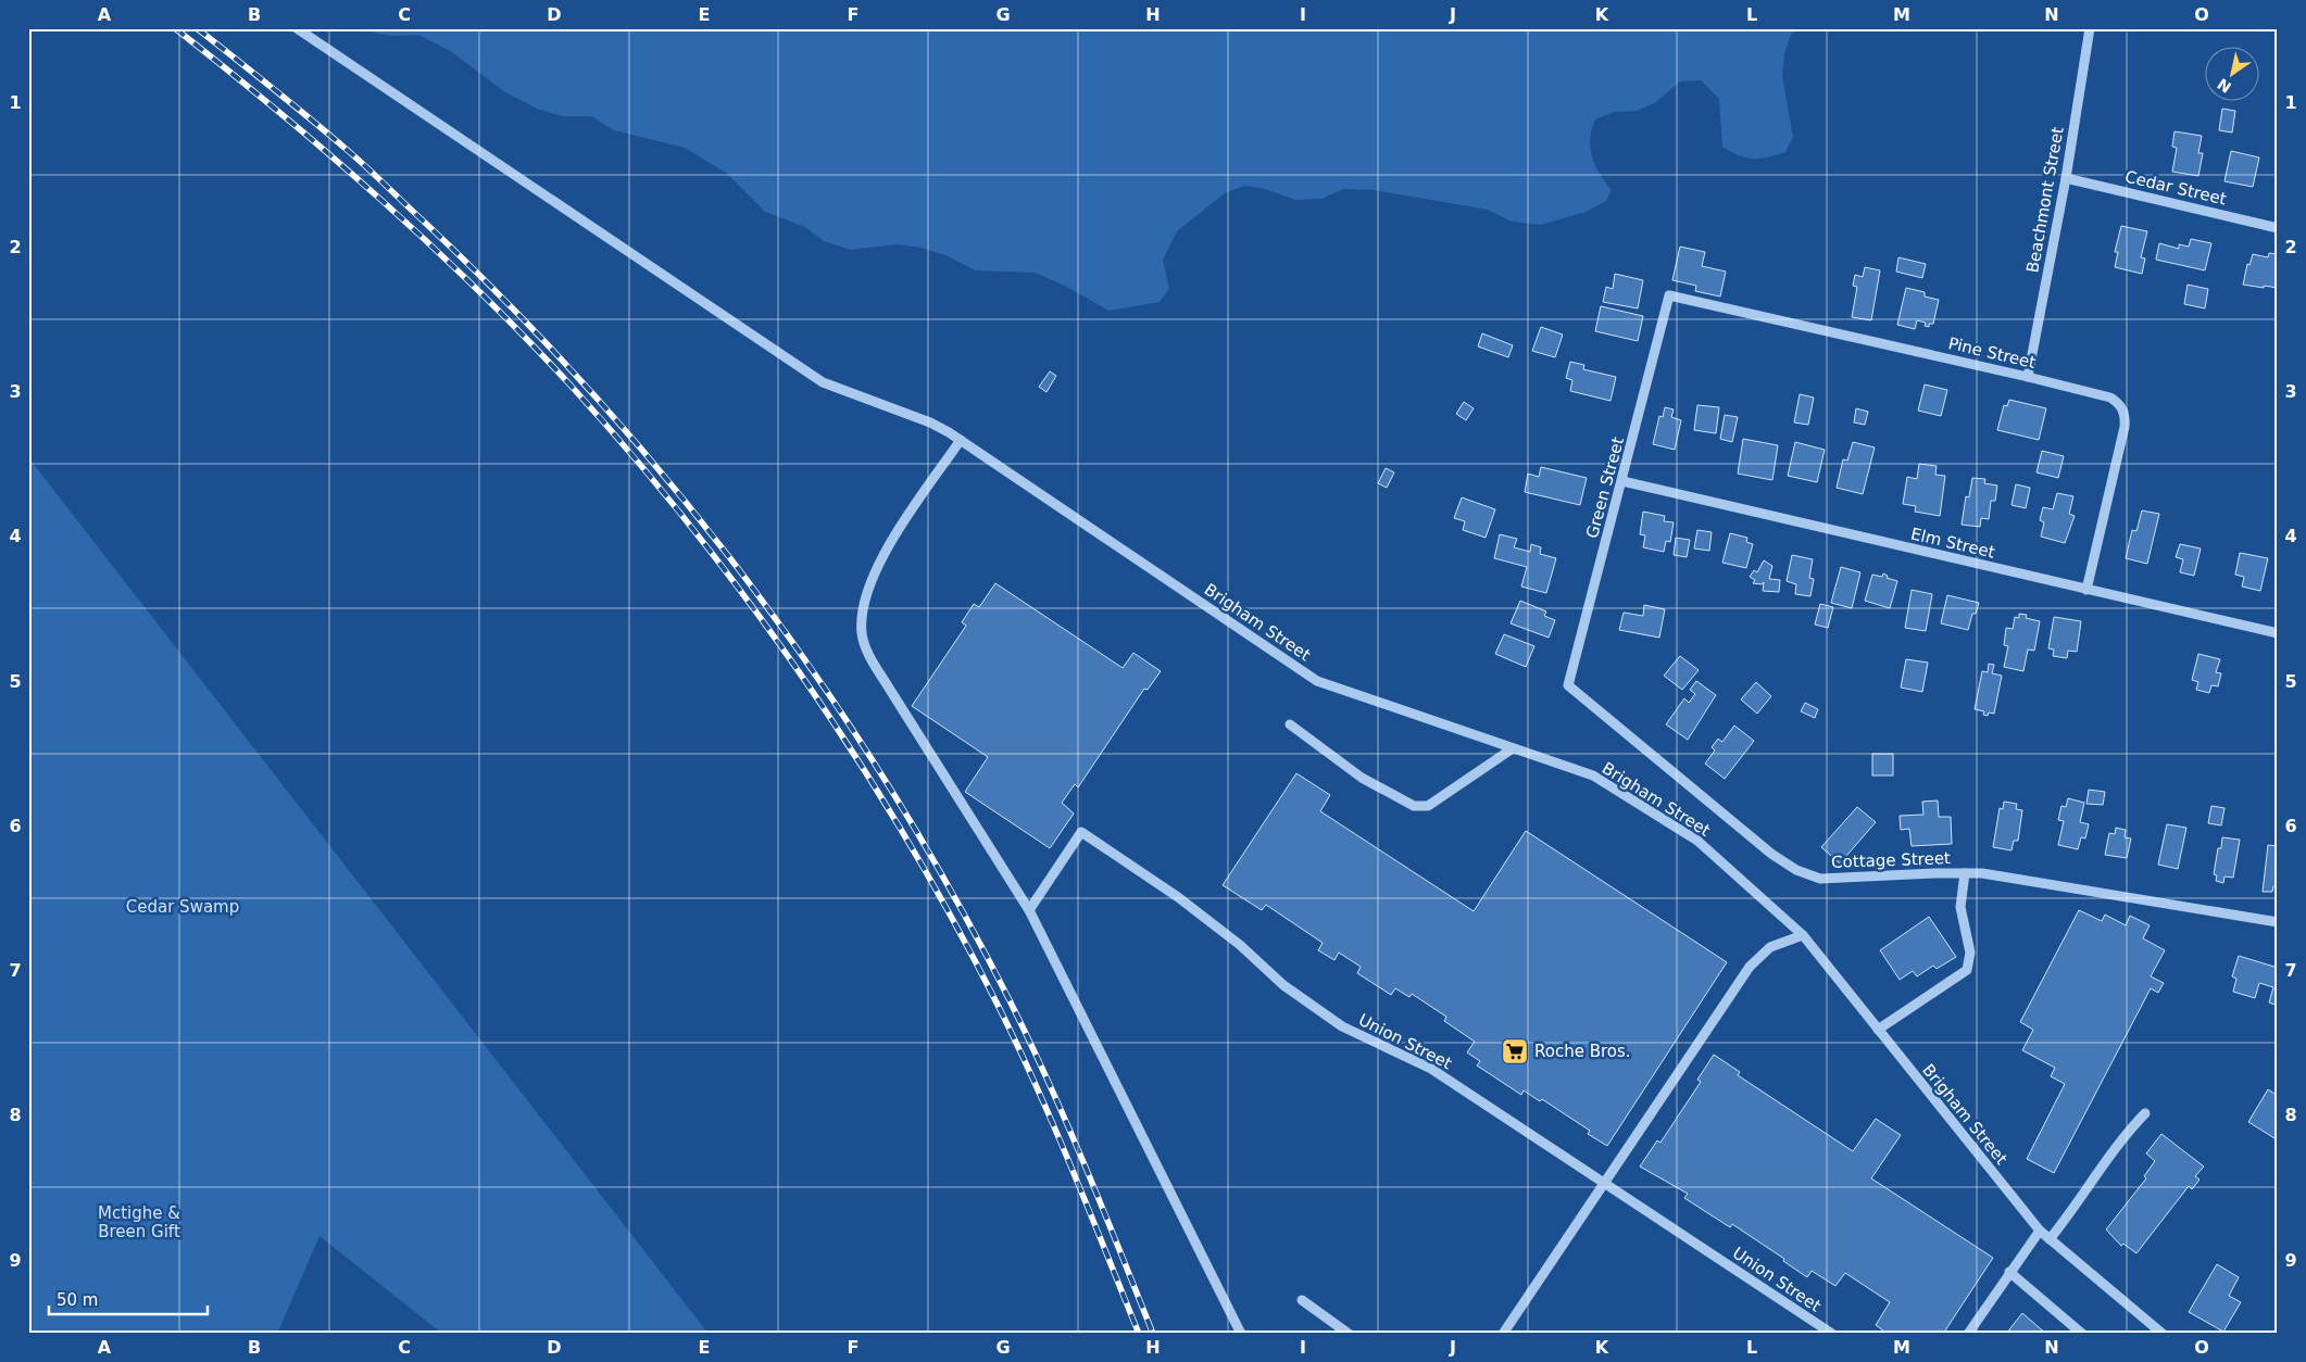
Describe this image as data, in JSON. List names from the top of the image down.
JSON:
{
  "streets": {
    "street": [
      "Cedar Street",
      "Beachmont Street",
      "Pine Street",
      "Green Street",
      "Elm Street",
      "Brigham Street",
      "Cottage Street",
      "Union Street"
    ]
  },
  "crossings": [
    ["Cedar Street", "Beachmont Street"],
    ["Beachmont Street", "Pine Street"],
    ["Pine Street", "Green Street"],
    ["Pine Street", "Elm Street"],
    ["Green Street", "Elm Street"],
    ["Green Street", "Cottage Street"]
  ],
  "parks": ["Cedar Swamp", "Mctighe & Breen Gift"],
  "places": {
    "supermarket": ["Roche Bros."]
  },
  "scale_bar": "50 m",
  "north": "bottom left",
  "grid": {
    "columns": [
      "A",
      "B",
      "C",
      "D",
      "E",
      "F",
      "G",
      "H",
      "I",
      "J",
      "K",
      "L",
      "M",
      "N",
      "O"
    ],
    "rows": [
      "1",
      "2",
      "3",
      "4",
      "5",
      "6",
      "7",
      "8",
      "9"
    ]
  }
}
